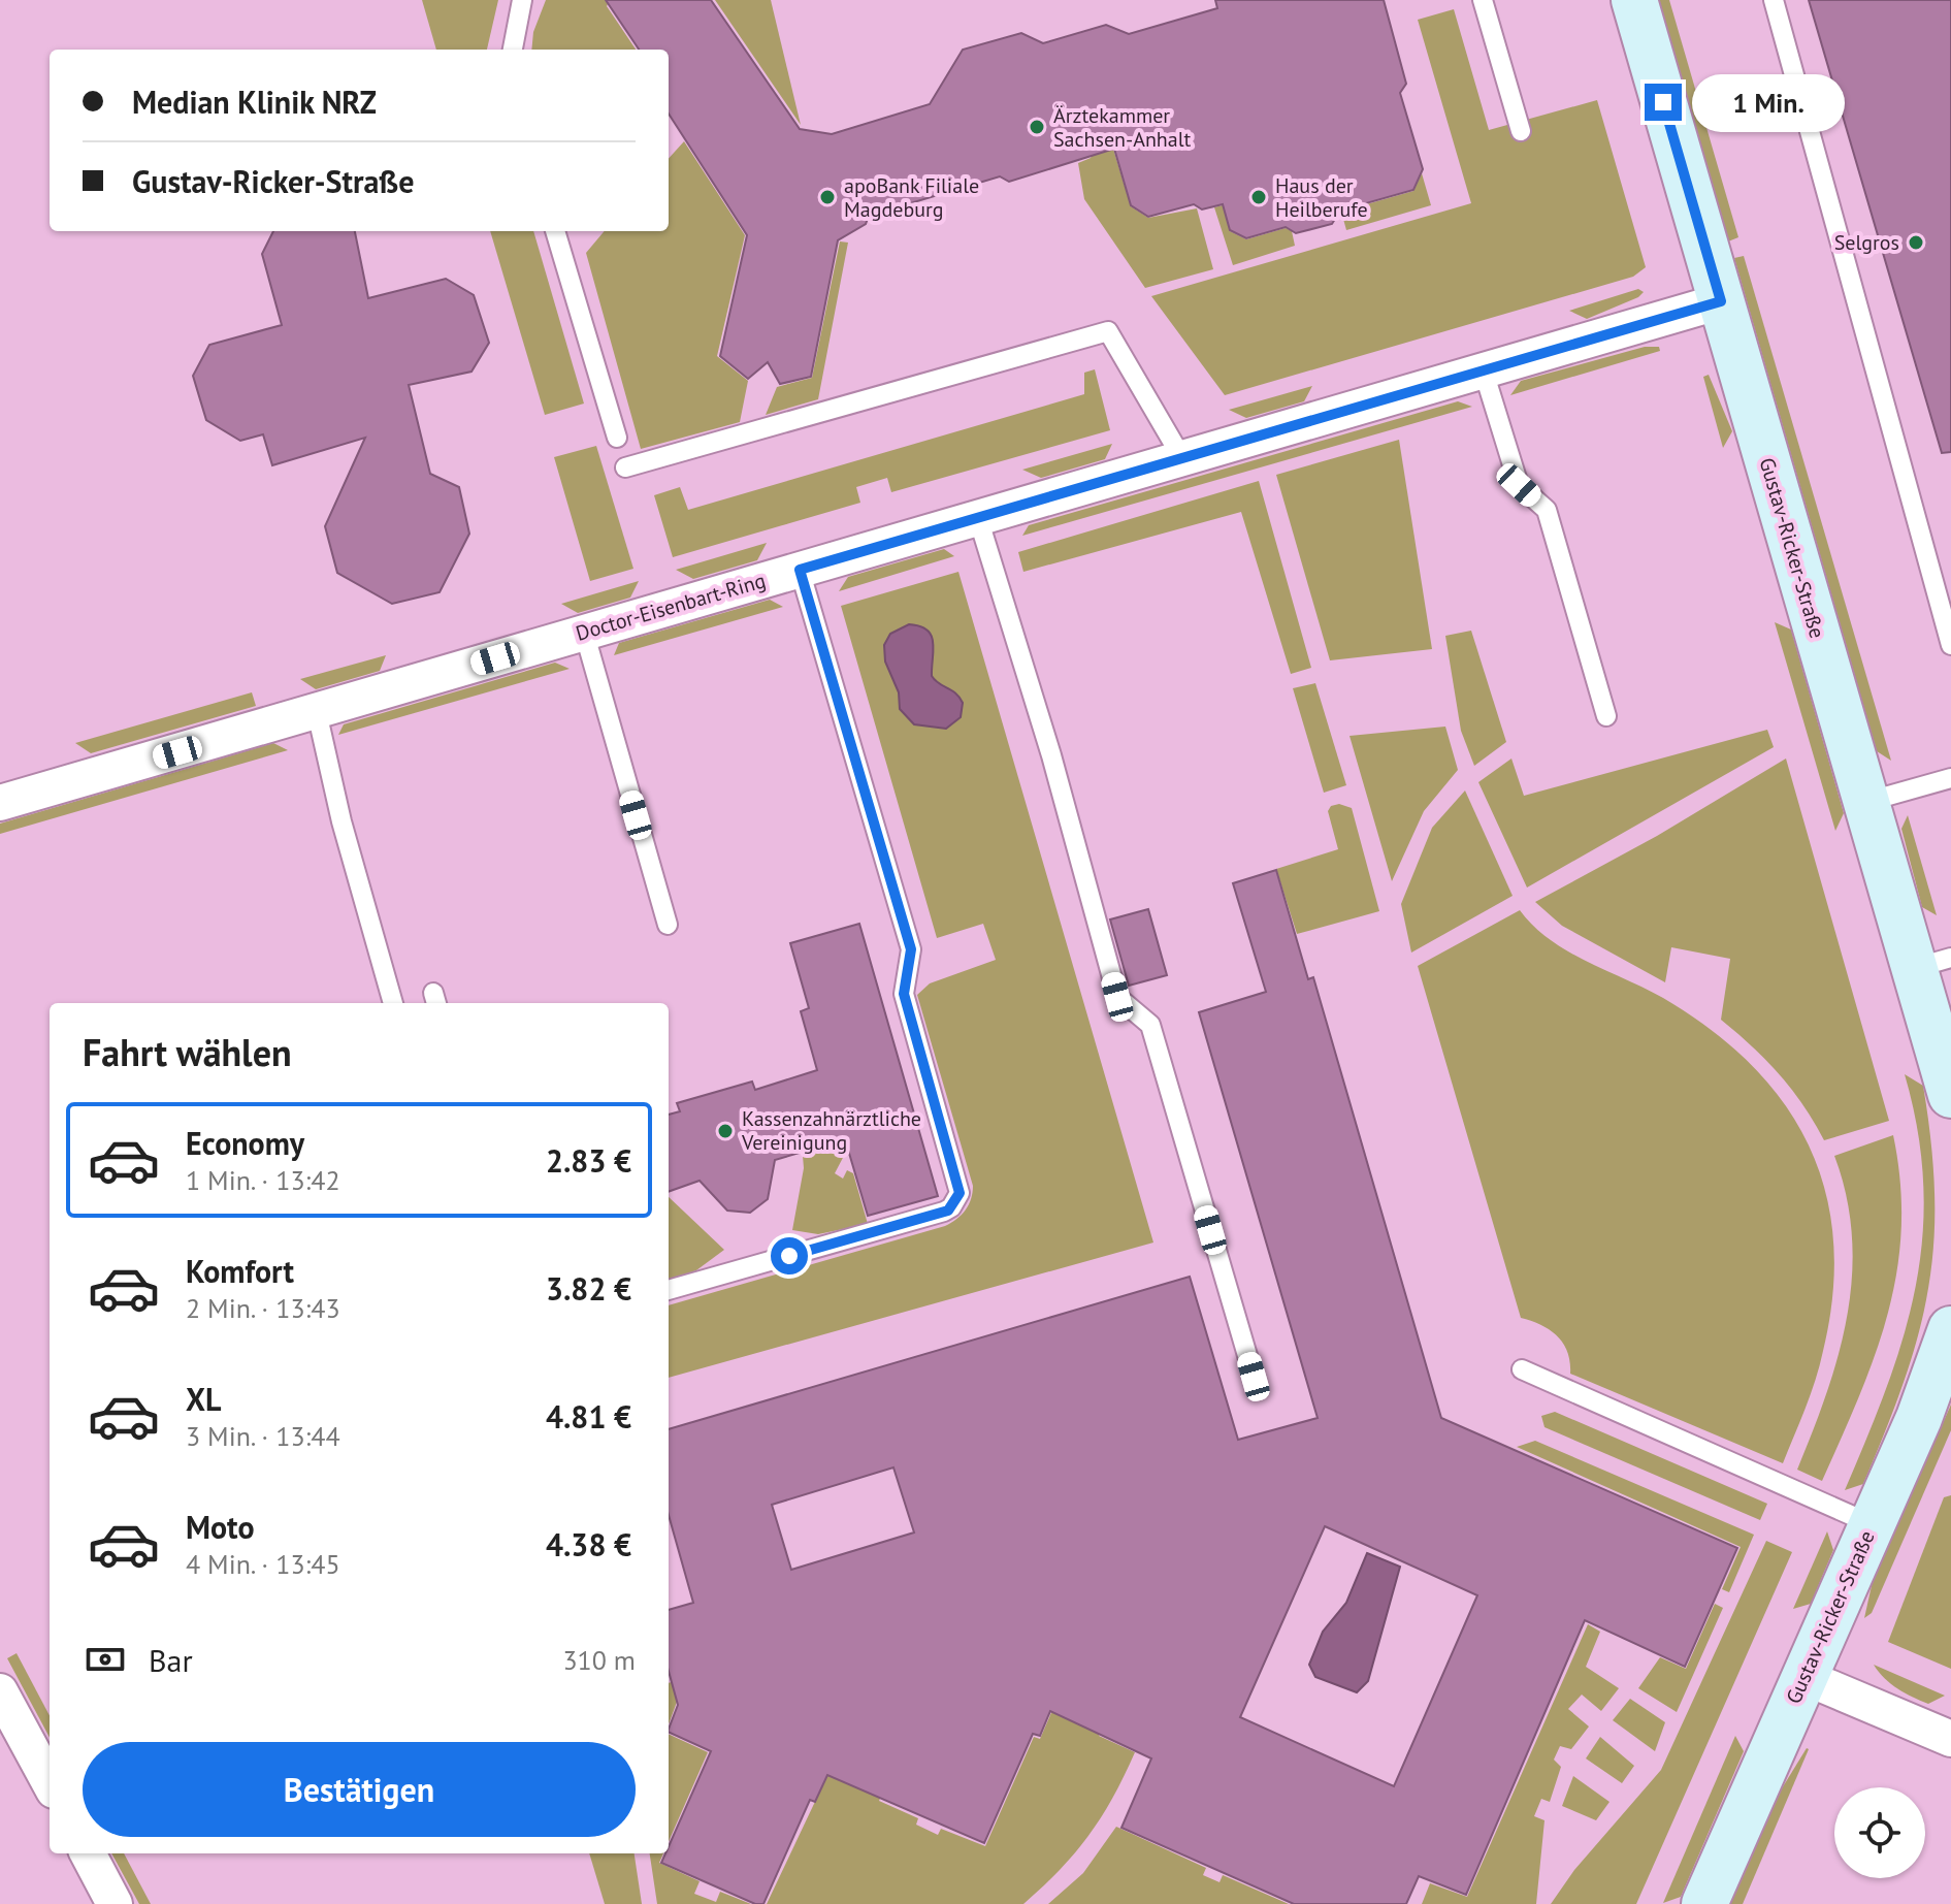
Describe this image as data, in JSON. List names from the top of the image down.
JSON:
{
  "streets": {
    "street": ["Gustav-Ricker-Straße", "Doctor-Eisenbart-Ring"]
  },
  "crossings": [
    ["Gustav-Ricker-Straße", "Doctor-Eisenbart-Ring"]
  ],
  "places": [
    "Ärztekammer Sachsen-Anhalt",
    "apoBank Filiale Magdeburg",
    "Haus der Heilberufe",
    "Selgros",
    "Kassenzahnärztliche Vereinigung"
  ],
  "page": {
    "banner": ["Median Klinik NRZ", "Gustav-Ricker-Straße"],
    "bubble": "1 Min.",
    "heading": "Fahrt wählen",
    "list": [
      {
        "name": "Economy",
        "note": "1 Min. · 13:42",
        "value": "2.83 €"
      },
      {
        "name": "Komfort",
        "note": "2 Min. · 13:43",
        "value": "3.82 €"
      },
      {
        "name": "XL",
        "note": "3 Min. · 13:44",
        "value": "4.81 €"
      },
      {
        "name": "Moto",
        "note": "4 Min. · 13:45",
        "value": "4.38 €"
      }
    ],
    "pay": ["Bar", "310 m"],
    "buttons": "Bestätigen"
  }
}
